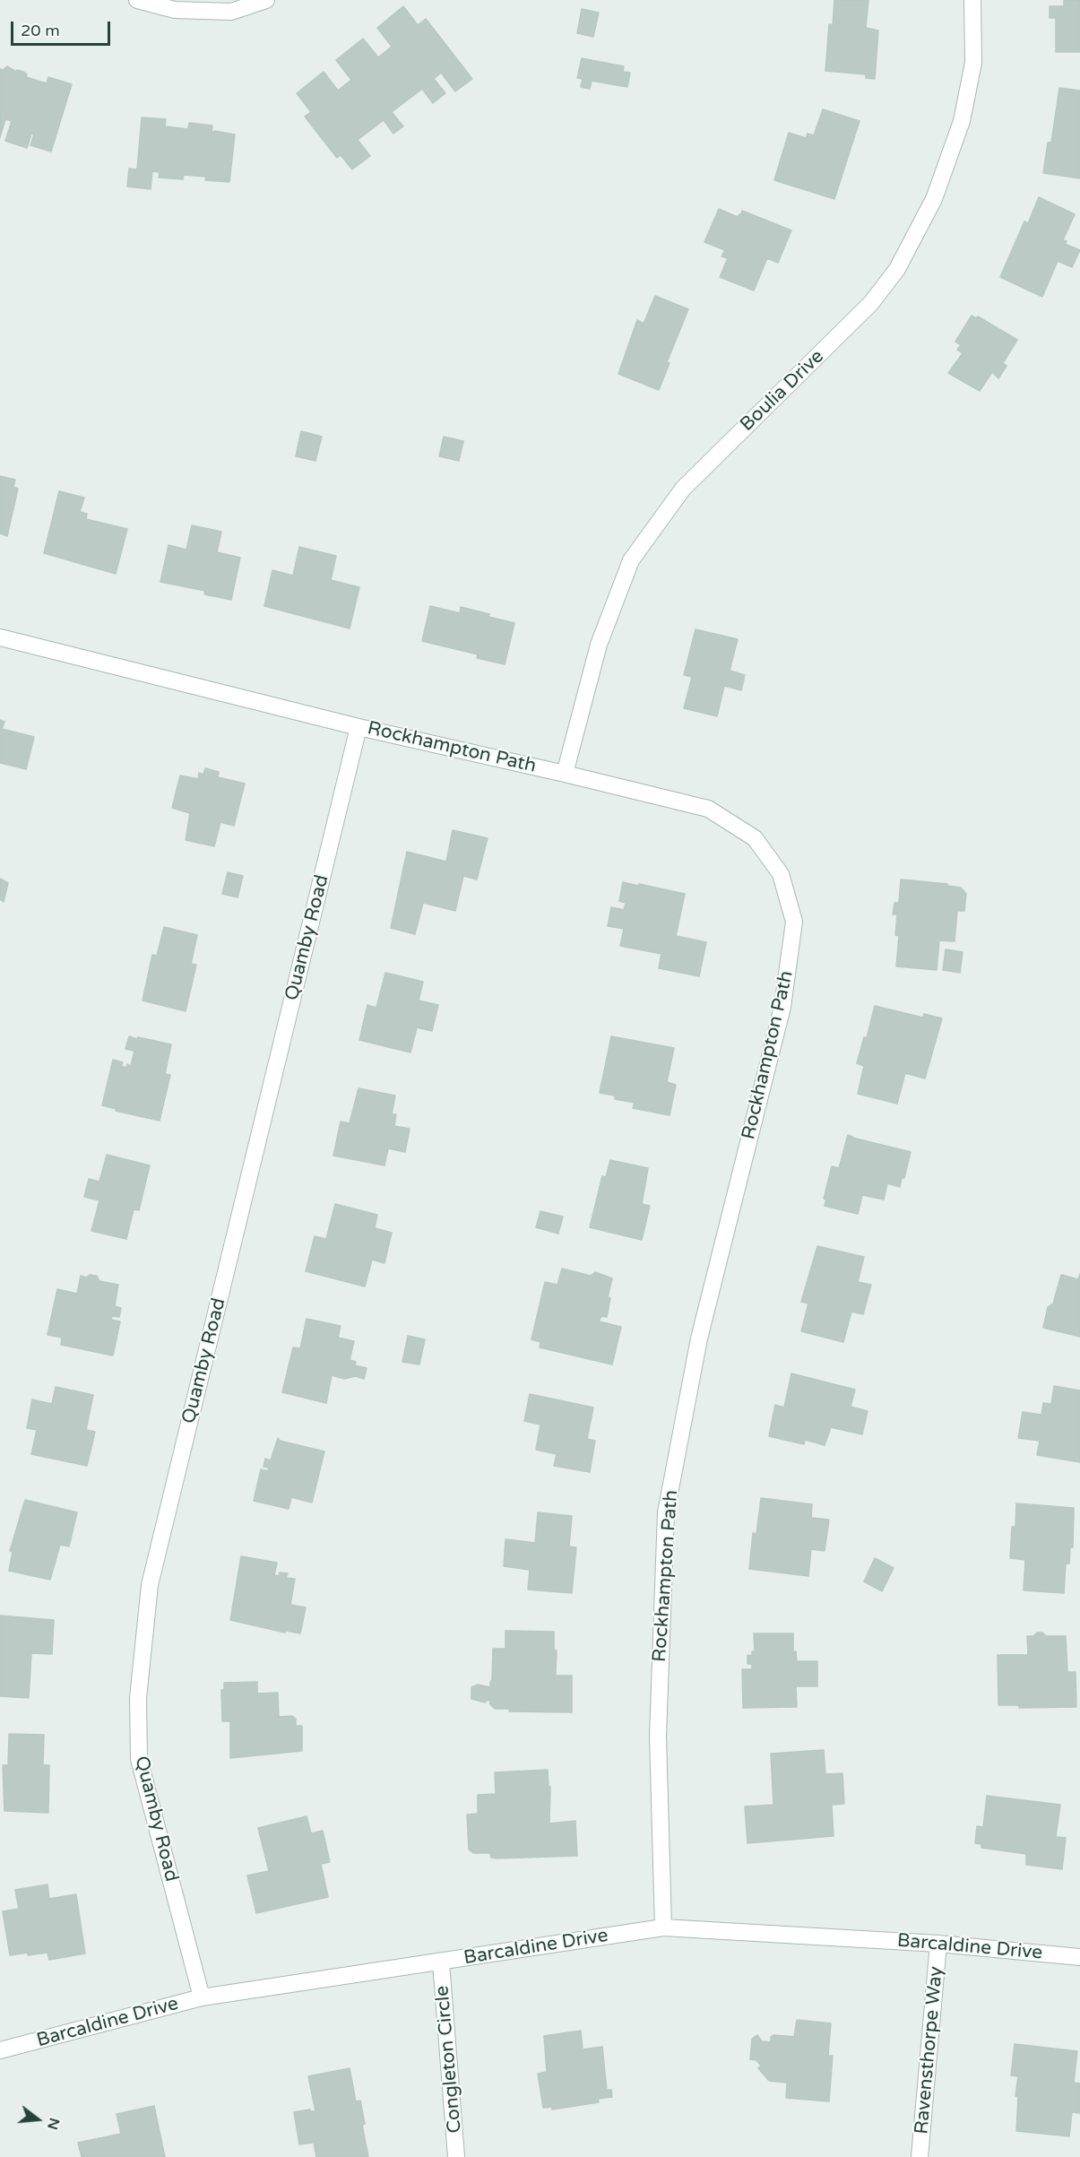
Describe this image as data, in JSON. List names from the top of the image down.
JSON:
{
  "streets": {
    "street": [
      "Boulia Drive",
      "Rockhampton Path",
      "Quamby Road",
      "Barcaldine Drive",
      "Ravensthorpe Way",
      "Congleton Circle"
    ]
  },
  "crossings": [
    ["Boulia Drive", "Rockhampton Path"],
    ["Rockhampton Path", "Quamby Road"],
    ["Rockhampton Path", "Barcaldine Drive"],
    ["Quamby Road", "Barcaldine Drive"],
    ["Barcaldine Drive", "Ravensthorpe Way"],
    ["Barcaldine Drive", "Congleton Circle"]
  ],
  "scale_bar": "20 m",
  "north": "right"
}
